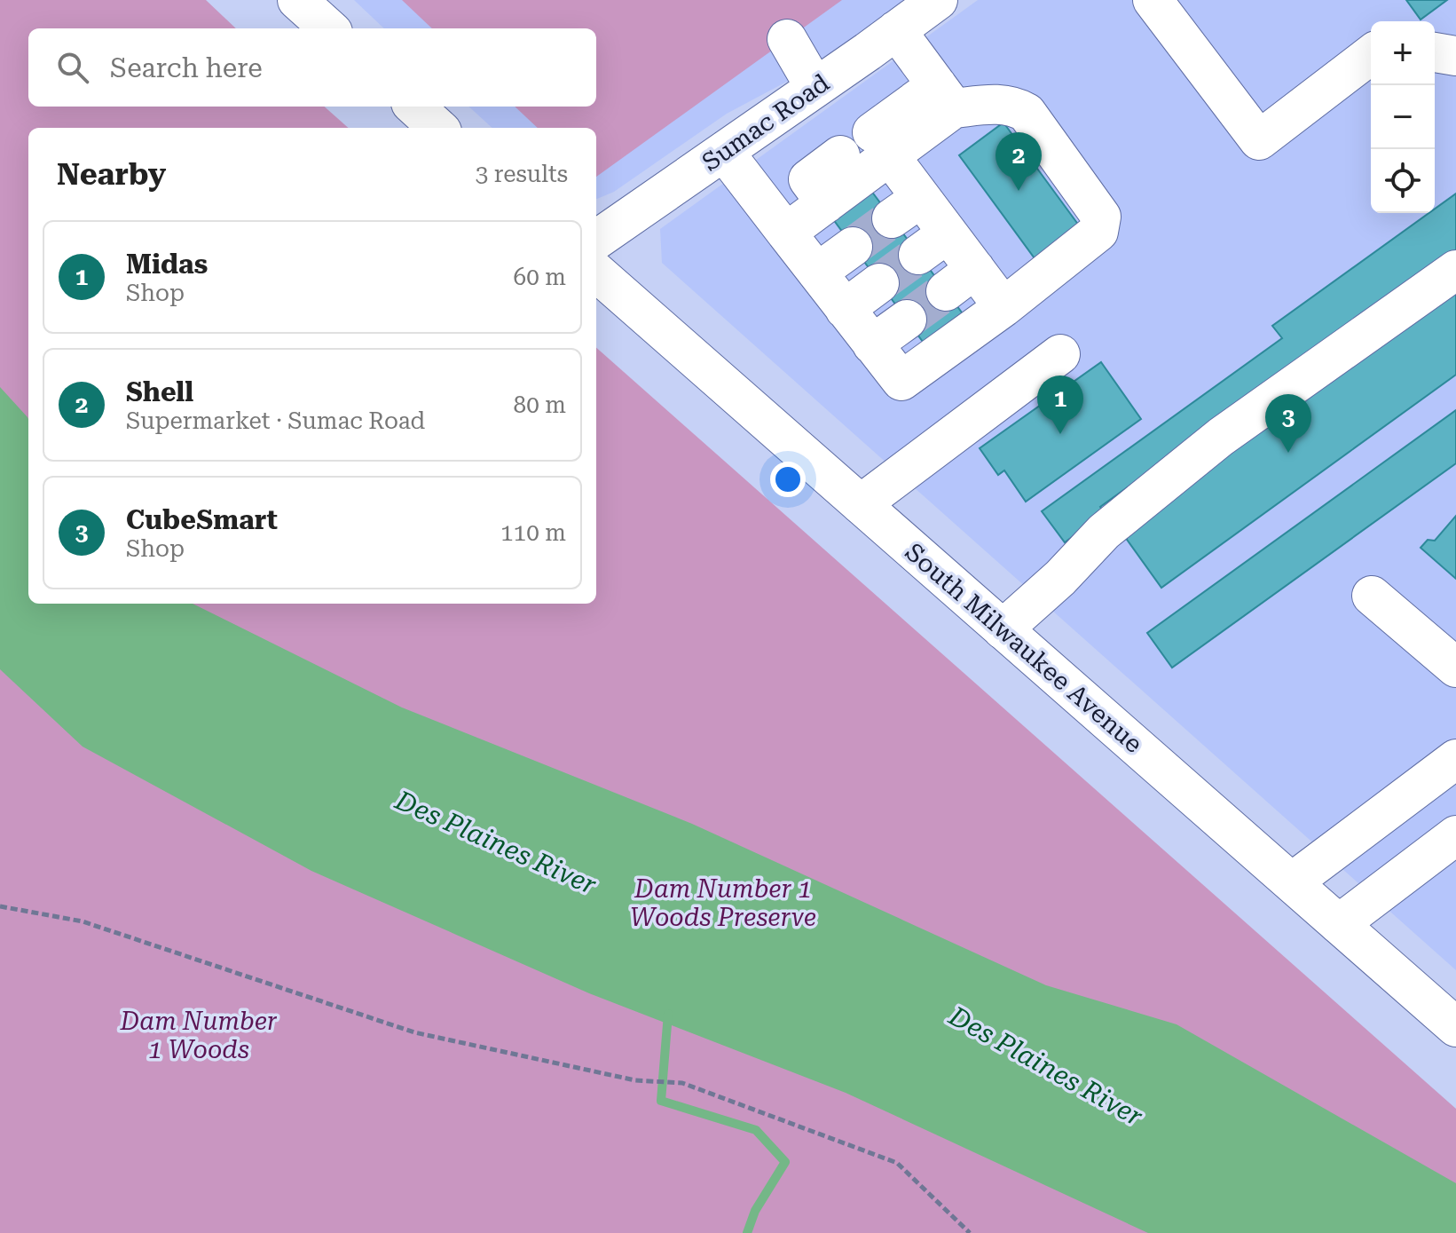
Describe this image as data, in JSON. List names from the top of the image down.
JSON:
{
  "streets": {
    "main road": ["Sumac Road", "South Milwaukee Avenue"]
  },
  "water": ["Des Plaines River"],
  "parks": ["Dam Number 1 Woods Preserve", "Dam Number 1 Woods"],
  "page": {
    "map_buttons": ["+", "−"],
    "search": "Search here",
    "heading": ["Nearby", "3 results"],
    "pins": ["2", "1", "3"],
    "list": [
      {
        "mark": "1",
        "name": "Midas",
        "note": "Shop",
        "value": "60 m"
      },
      {
        "mark": "2",
        "name": "Shell",
        "note": "Supermarket · Sumac Road",
        "value": "80 m"
      },
      {
        "mark": "3",
        "name": "CubeSmart",
        "note": "Shop",
        "value": "110 m"
      }
    ]
  }
}
